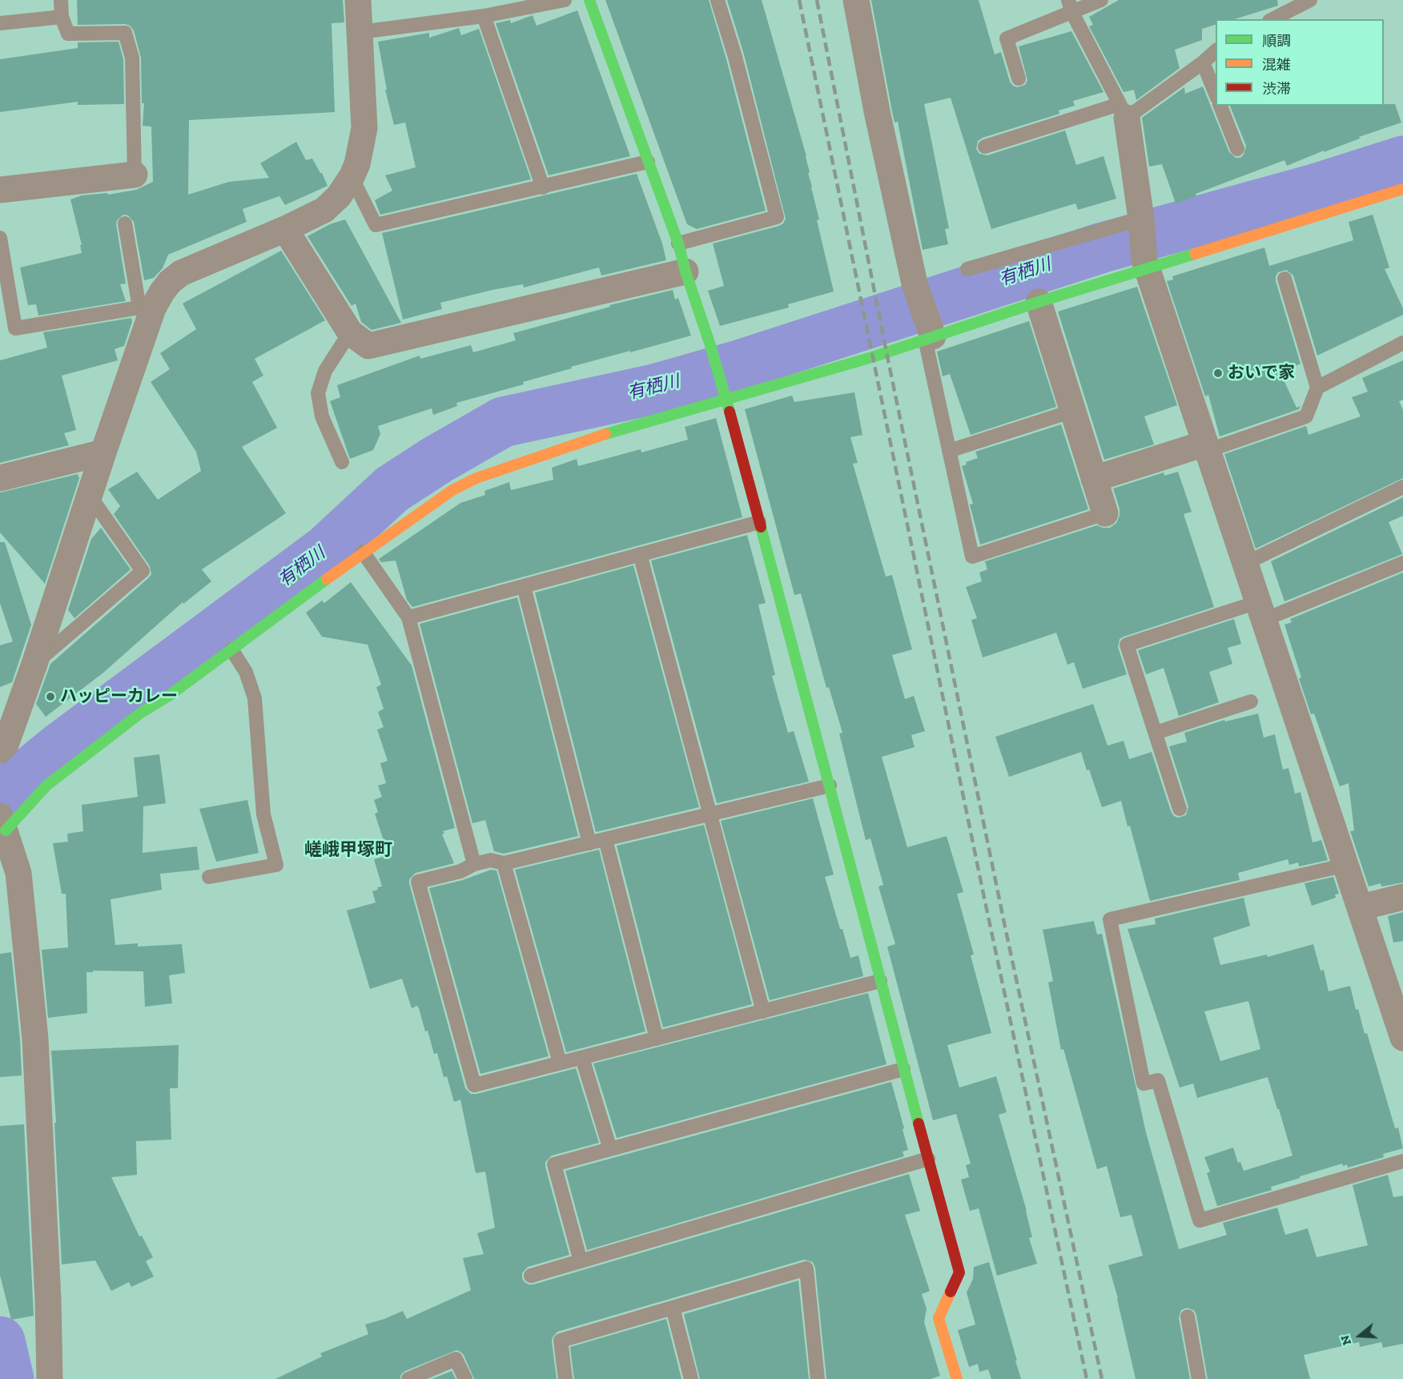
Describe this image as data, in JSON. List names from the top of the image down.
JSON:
{
  "districts": ["嵯峨甲塚町"],
  "water": ["有栖川"],
  "places": ["おいで家", "ハッピーカレー"],
  "legend": ["順調", "混雑", "渋滞"],
  "north": "left"
}
